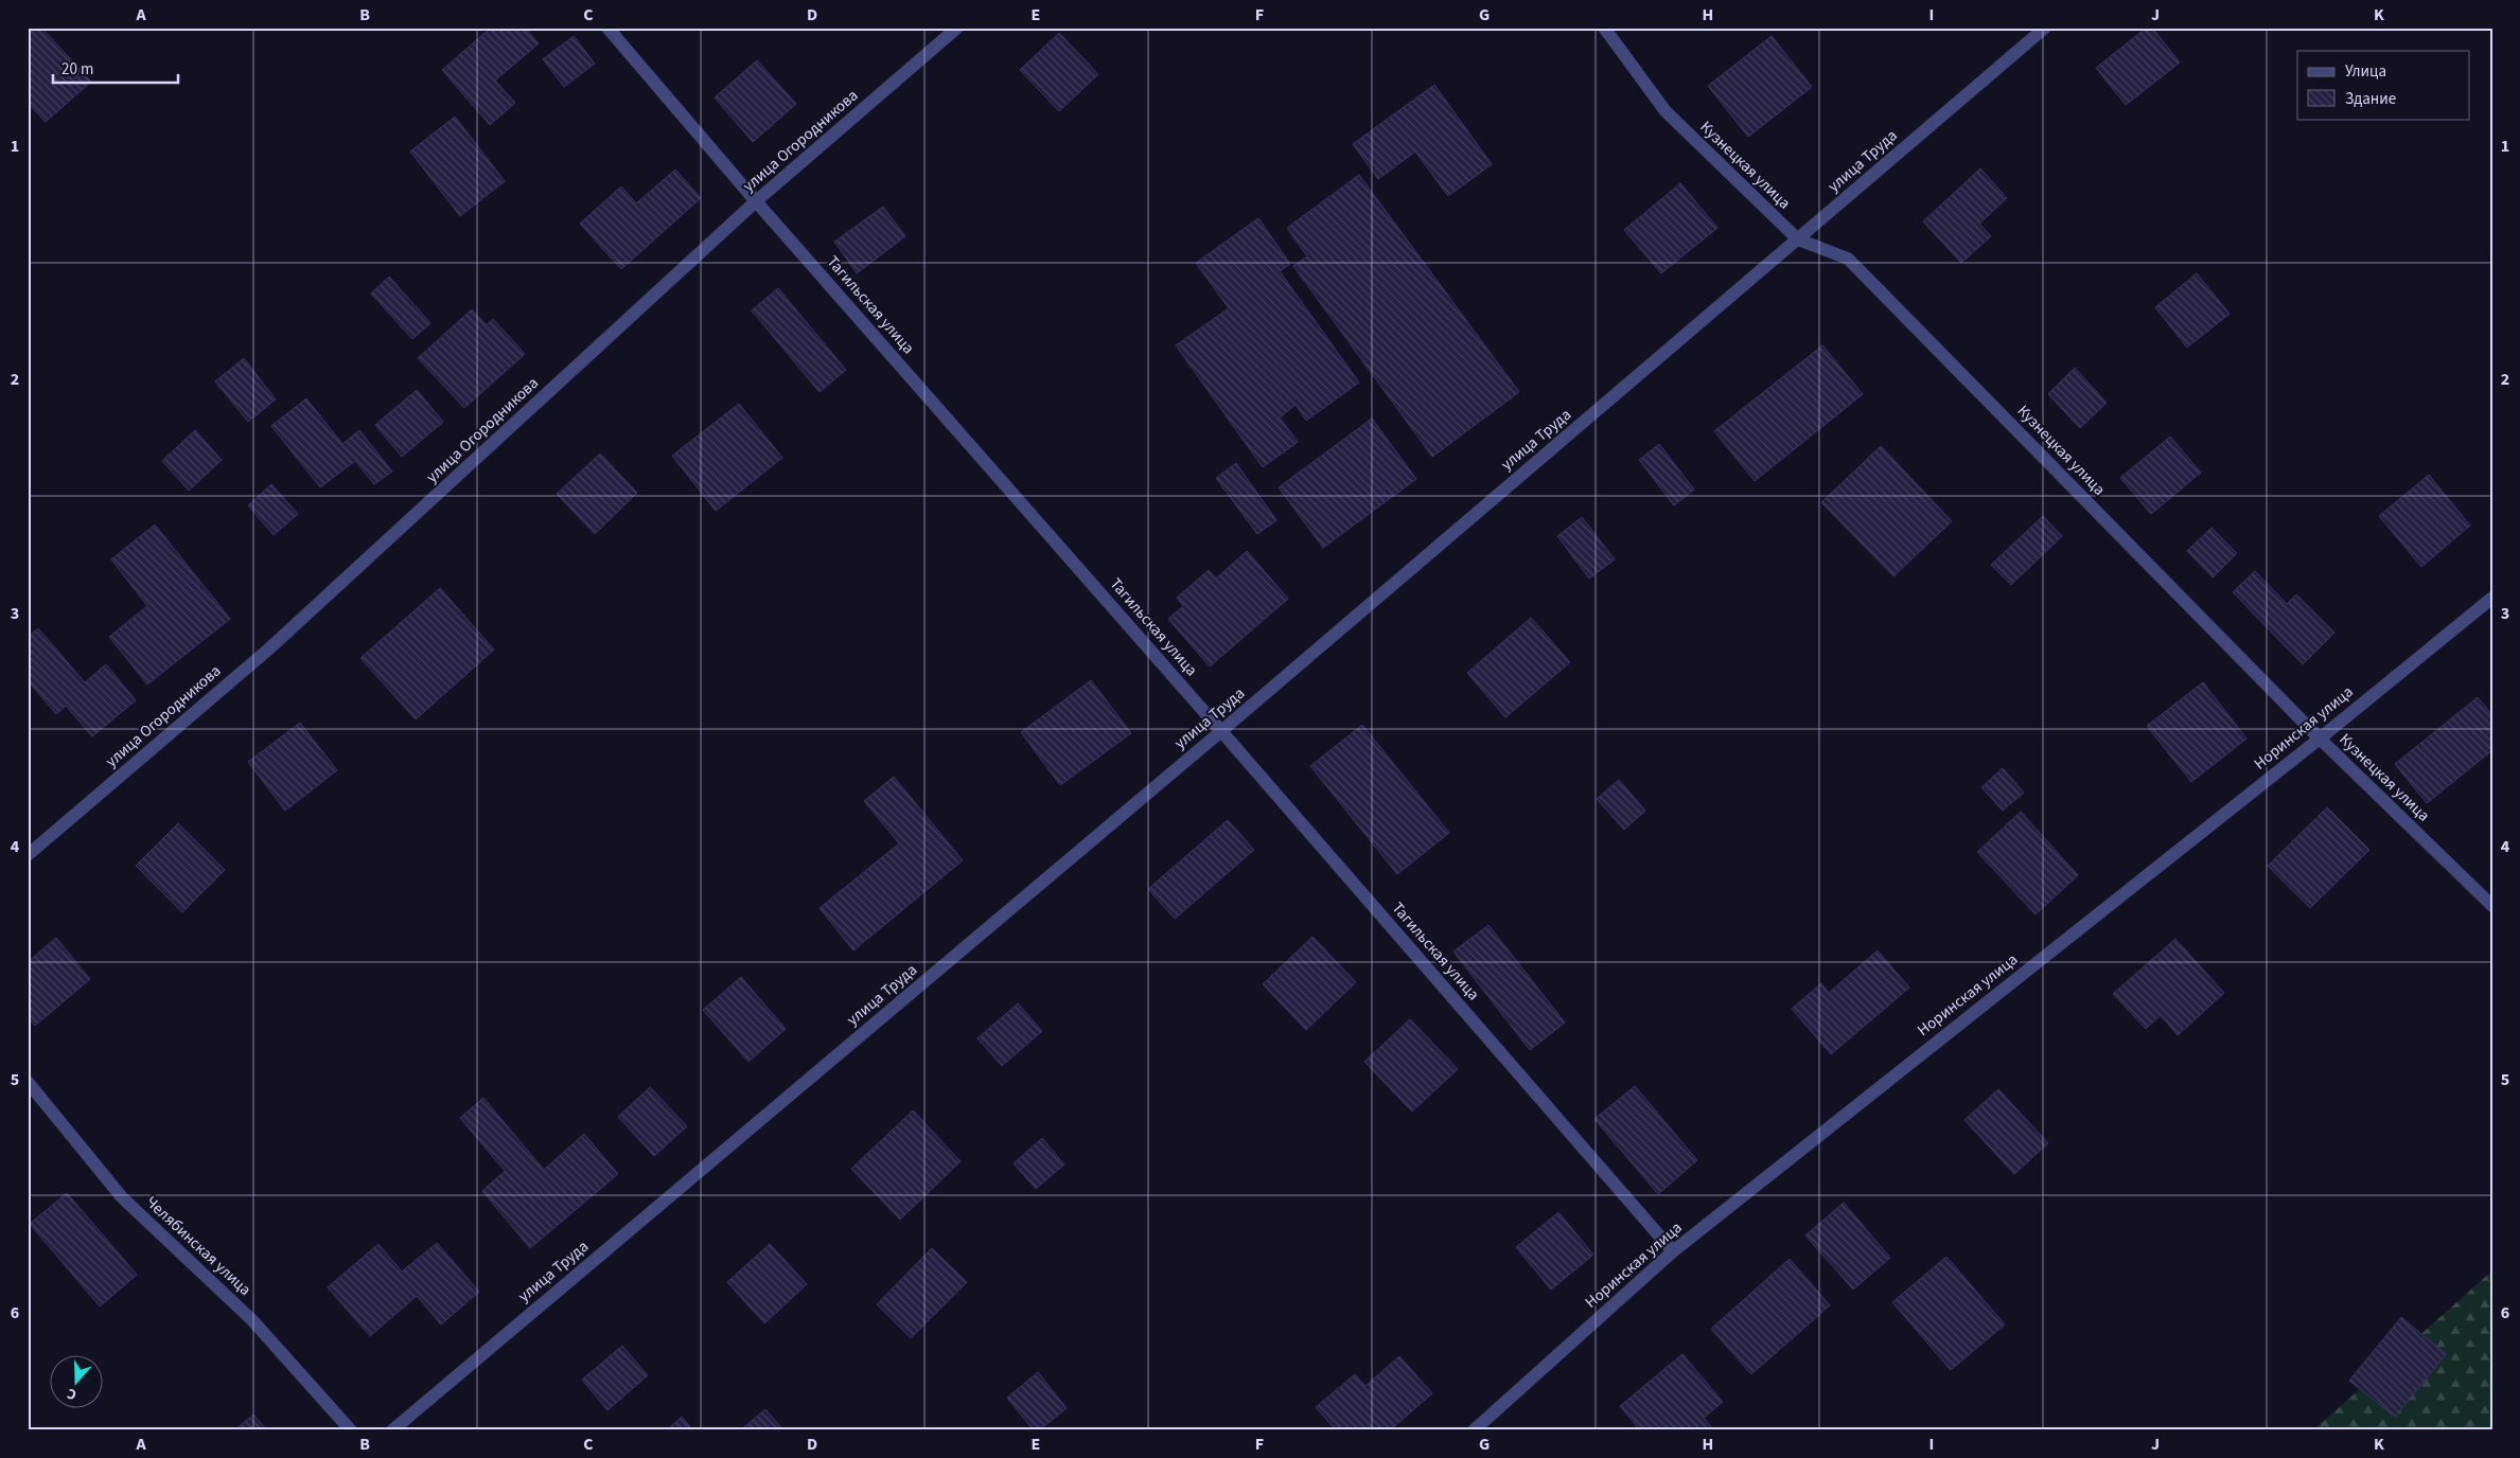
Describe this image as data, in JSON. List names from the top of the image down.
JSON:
{
  "streets": {
    "street": [
      "улица Огородникова",
      "улица Труда",
      "Кузнецкая улица",
      "Тагильская улица",
      "Норинская улица",
      "Челябинская улица"
    ]
  },
  "crossings": [
    ["улица Огородникова", "Тагильская улица"],
    ["улица Труда", "Кузнецкая улица"],
    ["улица Труда", "Тагильская улица"],
    ["Кузнецкая улица", "Норинская улица"],
    ["Тагильская улица", "Норинская улица"]
  ],
  "legend": ["Улица", "Здание"],
  "scale_bar": "20 m",
  "north": "bottom",
  "grid": {
    "columns": [
      "A",
      "B",
      "C",
      "D",
      "E",
      "F",
      "G",
      "H",
      "I",
      "J",
      "K"
    ],
    "rows": [
      "1",
      "2",
      "3",
      "4",
      "5",
      "6"
    ]
  }
}
